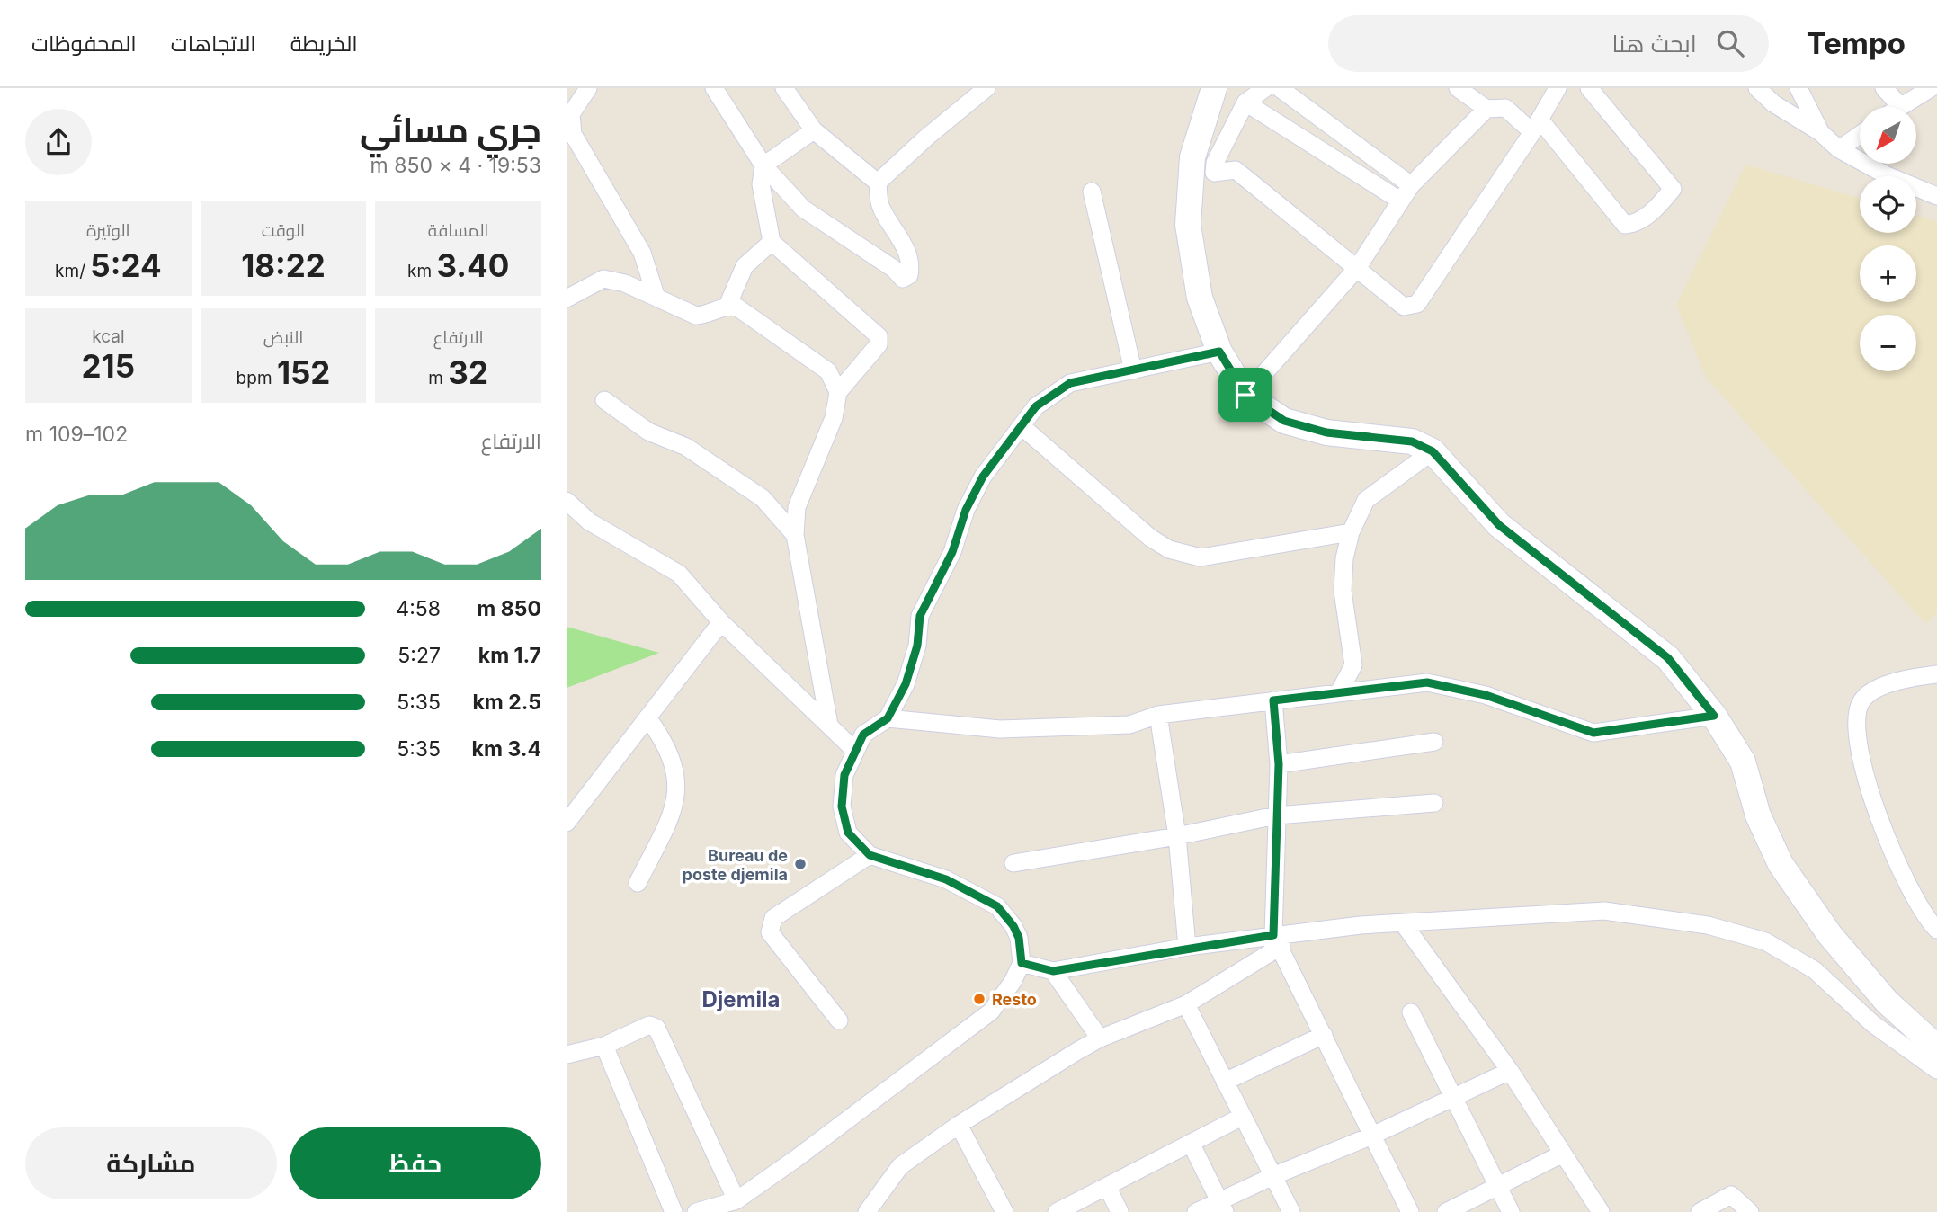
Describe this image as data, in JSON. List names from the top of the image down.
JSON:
{
  "districts": ["Djemila"],
  "places": ["Bureau de poste djemila", "Resto"],
  "north": "bottom left",
  "page": {
    "header": "Tempo",
    "search": "ابحث هنا",
    "nav": ["الخريطة", "الاتجاهات", "المحفوظات"],
    "heading": ["جري مسائي", "19:53 · 4 × 850 m"],
    "map_buttons": ["+", "−"],
    "stats": [
      ["المسافة", "3.40 km"],
      ["الوقت", "18:22"],
      ["الوتيرة", "5:24 /km"],
      ["الارتفاع", "32 m"],
      ["النبض", "152 bpm"],
      ["kcal", "215"]
    ],
    "chart": ["الارتفاع", "102–109 m"],
    "list": [
      {
        "name": "850 m",
        "note": "4:58"
      },
      {
        "name": "1.7 km",
        "note": "5:27"
      },
      {
        "name": "2.5 km",
        "note": "5:35"
      },
      {
        "name": "3.4 km",
        "note": "5:35"
      }
    ],
    "buttons": ["حفظ", "مشاركة"]
  }
}
